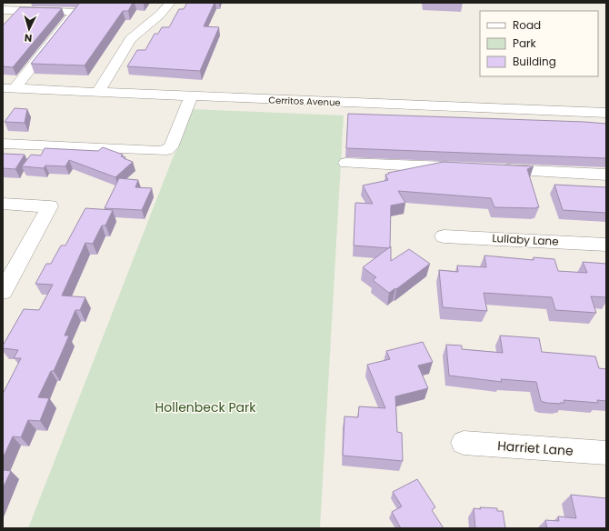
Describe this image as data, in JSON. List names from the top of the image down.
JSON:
{
  "streets": {
    "street": ["Cerritos Avenue", "Lullaby Lane", "Harriet Lane"]
  },
  "parks": ["Hollenbeck Park"],
  "legend": ["Road", "Park", "Building"],
  "north": "bottom"
}
